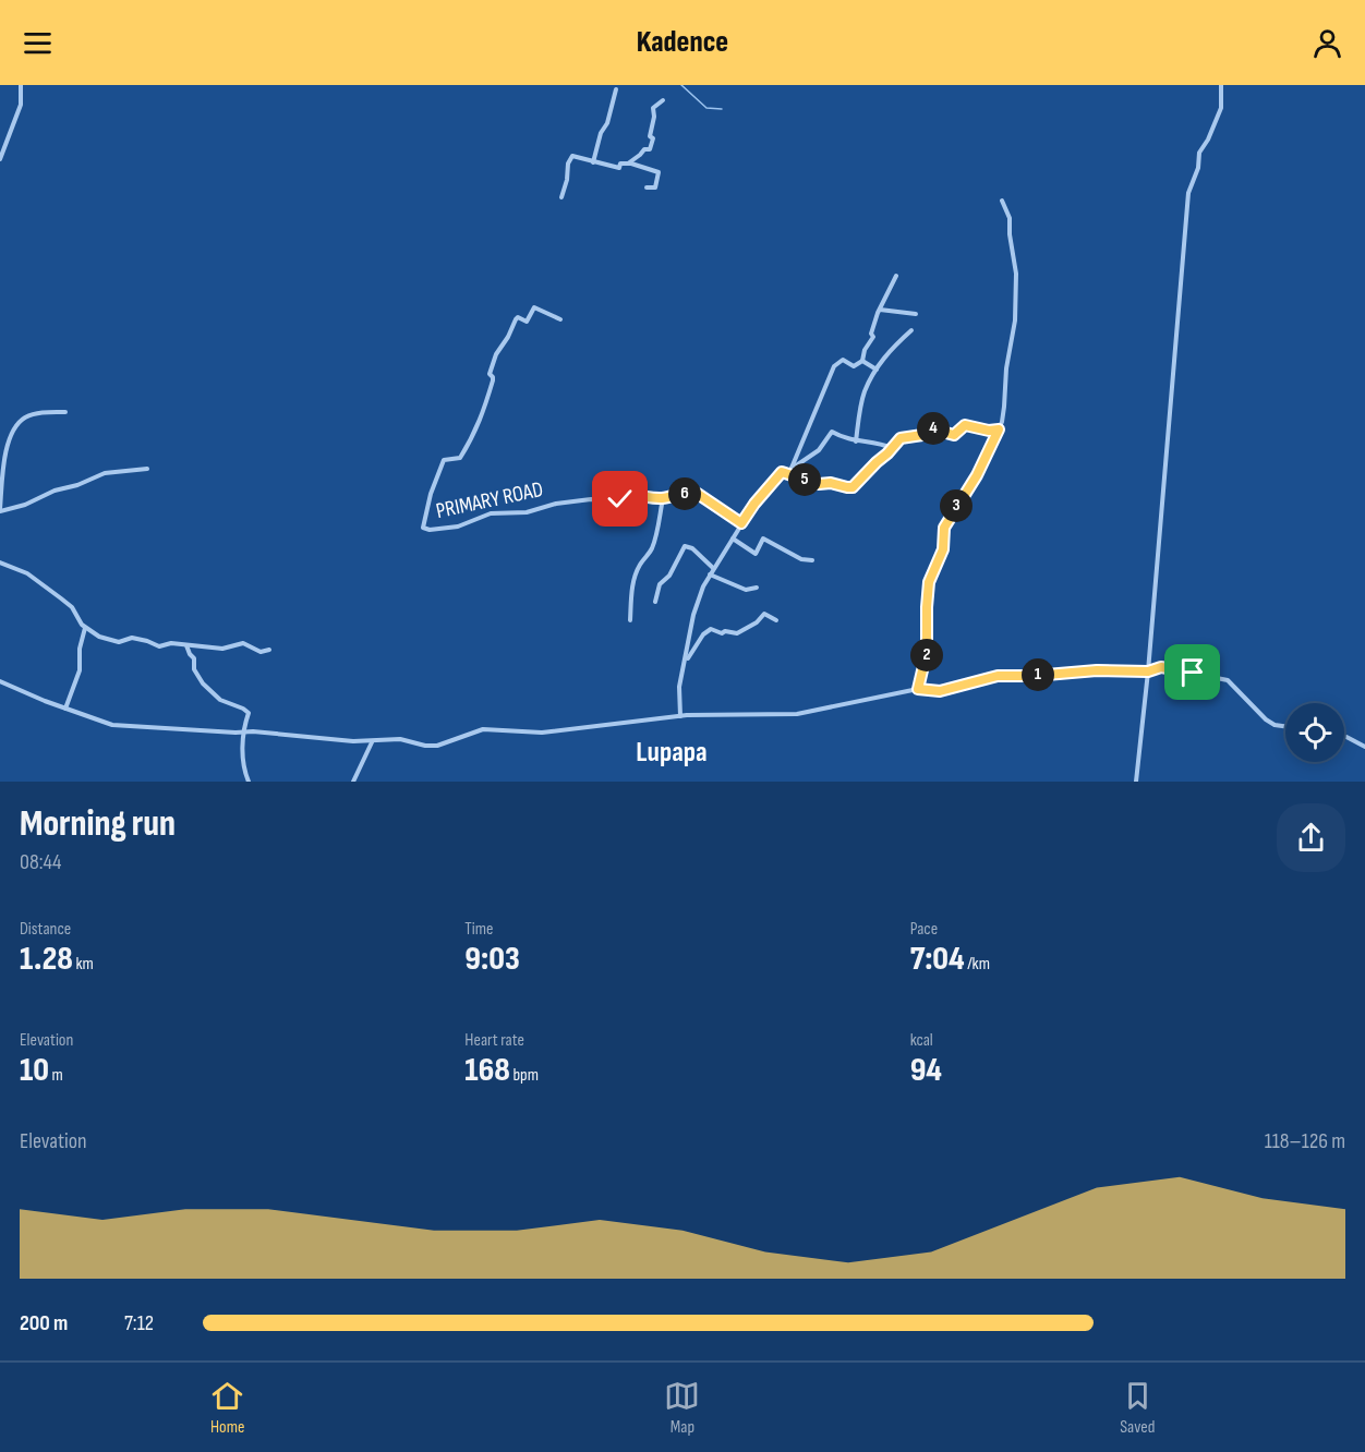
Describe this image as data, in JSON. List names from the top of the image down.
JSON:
{
  "streets": {
    "street": ["PRIMARY ROAD"]
  },
  "districts": ["Lupapa"],
  "page": {
    "header": "Kadence",
    "pins": [
      "4",
      "5",
      "6",
      "3",
      "2",
      "1"
    ],
    "heading": ["Morning run", "08:44"],
    "stats": [
      ["Distance", "1.28 km"],
      ["Time", "9:03"],
      ["Pace", "7:04 /km"],
      ["Elevation", "10 m"],
      ["Heart rate", "168 bpm"],
      ["kcal", "94"]
    ],
    "chart": ["Elevation", "118–126 m"],
    "list": [
      {
        "name": "200 m",
        "note": "7:12"
      }
    ],
    "tabs": ["Home", "Map", "Saved"]
  }
}
